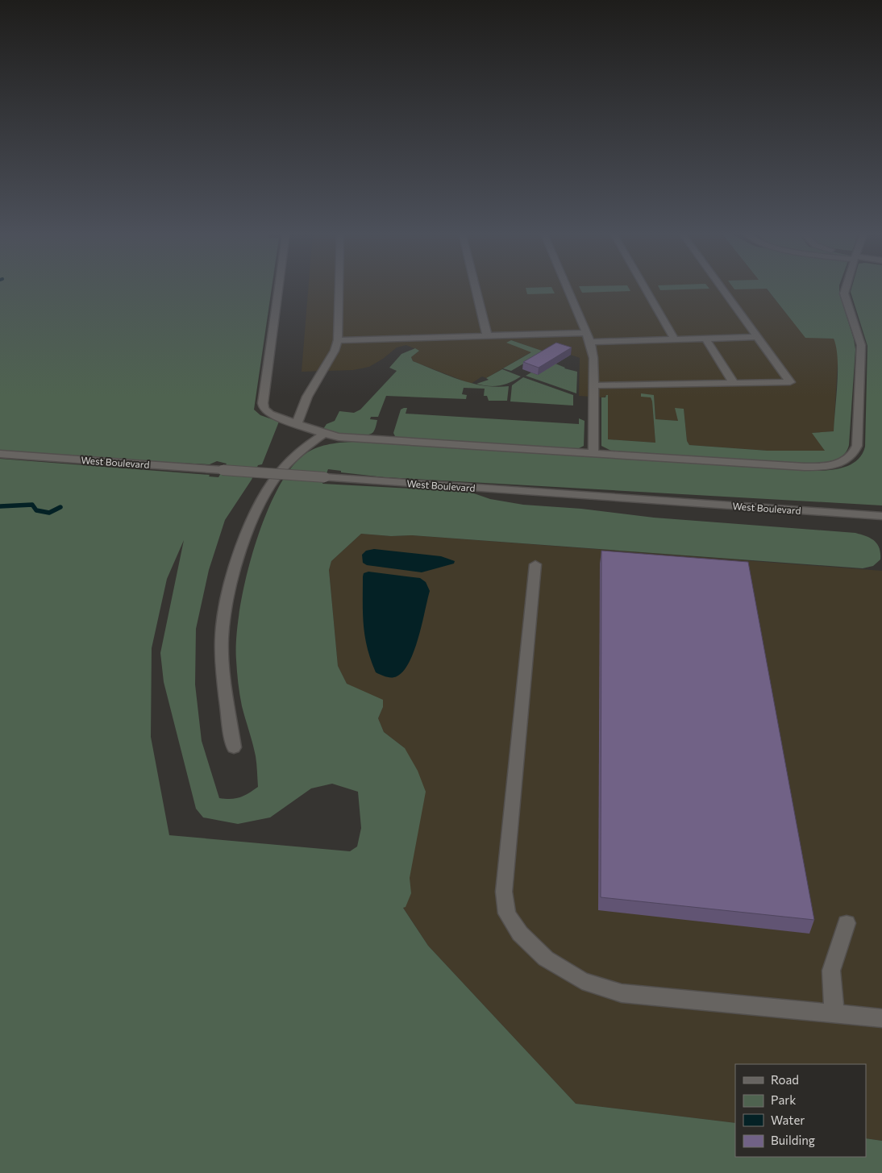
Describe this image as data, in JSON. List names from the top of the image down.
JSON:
{
  "streets": {
    "street": ["West Boulevard"]
  },
  "legend": [
    "Road",
    "Park",
    "Water",
    "Building"
  ]
}
